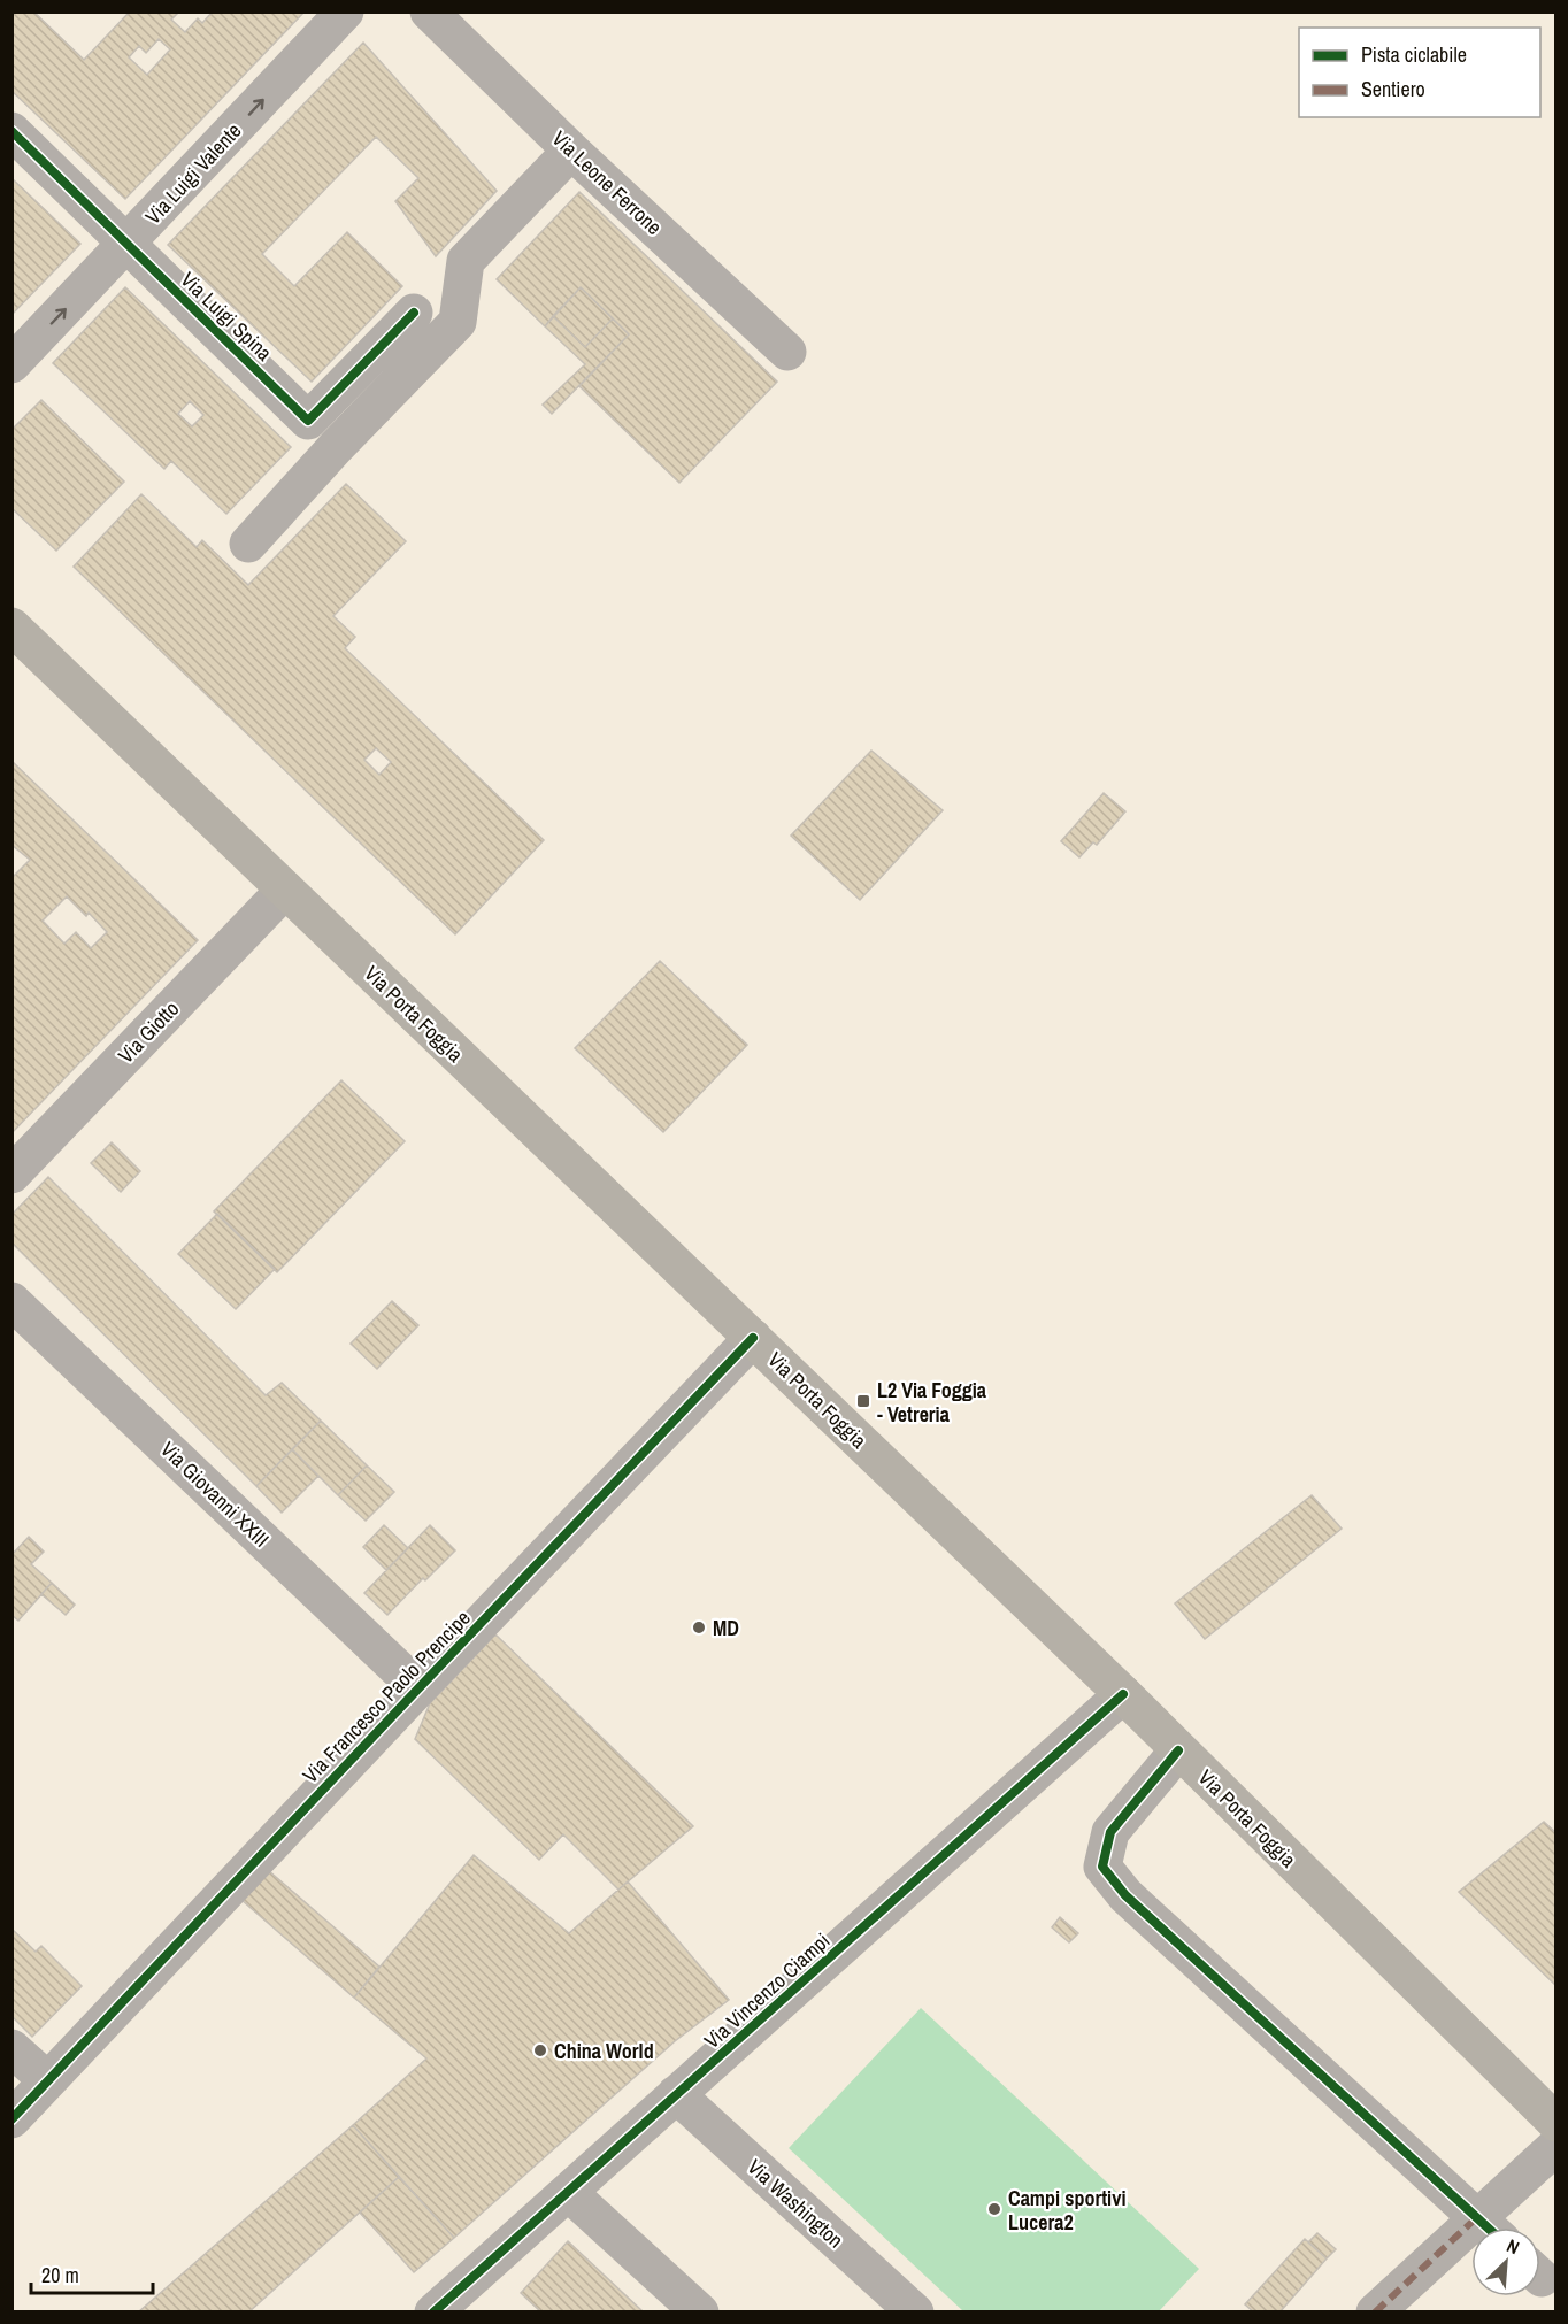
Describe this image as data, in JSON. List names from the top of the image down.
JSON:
{
  "streets": {
    "main road": ["Via Porta Foggia"],
    "street": [
      "Via Luigi Valente",
      "Via Leone Ferrone",
      "Via Luigi Spina",
      "Via Giotto",
      "Via Giovanni XXIII",
      "Via Francesco Paolo Prencipe",
      "Via Vincenzo Ciampi",
      "Via Washington"
    ]
  },
  "crossings": [
    ["Via Luigi Valente", "Via Luigi Spina"],
    ["Via Porta Foggia", "Via Giotto"],
    ["Via Porta Foggia", "Via Francesco Paolo Prencipe"],
    ["Via Porta Foggia", "Via Vincenzo Ciampi"],
    ["Via Giovanni XXIII", "Via Francesco Paolo Prencipe"],
    ["Via Vincenzo Ciampi", "Via Washington"]
  ],
  "places": {
    "transit": ["L2 Via Foggia - Vetreria"],
    "other": ["MD", "China World", "Campi sportivi Lucera2"]
  },
  "legend": ["Pista ciclabile", "Sentiero"],
  "scale_bar": "20 m",
  "north": "top right"
}
